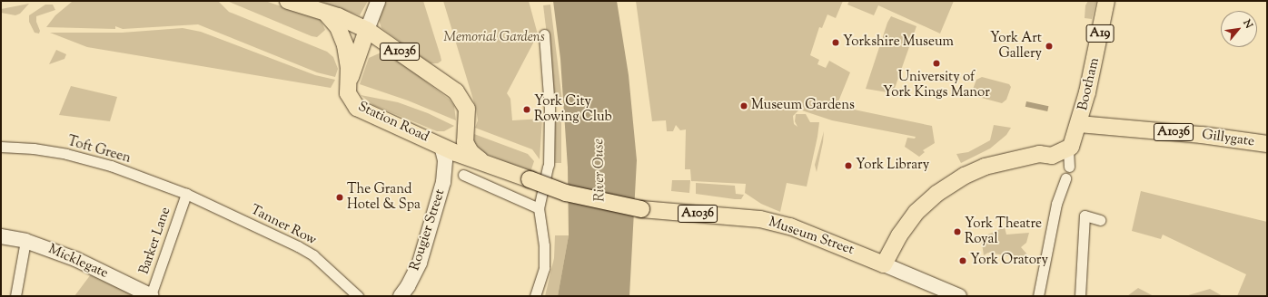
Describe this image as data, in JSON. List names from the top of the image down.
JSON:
{
  "streets": {
    "main road": [
      "A19",
      "A1036",
      "Bootham",
      "Station Road",
      "Gillygate",
      "Museum Street"
    ],
    "street": [
      "Toft Green",
      "Tanner Row",
      "Rougier Street",
      "Barker Lane",
      "Micklegate"
    ]
  },
  "crossings": [
    ["A1036", "Bootham"],
    ["A1036", "Station Road"],
    ["A1036", "Gillygate"],
    ["A1036", "Rougier Street"],
    ["A1036", "Museum Street"],
    ["Bootham", "Gillygate"],
    ["Station Road", "Rougier Street"],
    ["Station Road", "Museum Street"],
    ["Toft Green", "Tanner Row"],
    ["Toft Green", "Barker Lane"],
    ["Tanner Row", "Barker Lane"],
    ["Barker Lane", "Micklegate"]
  ],
  "water": ["River Ouse"],
  "parks": ["Memorial Gardens"],
  "places": [
    "Yorkshire Museum",
    "York Art Gallery",
    "University of York Kings Manor",
    "Museum Gardens",
    "York City Rowing Club",
    "York Library",
    "The Grand Hotel & Spa",
    "York Theatre Royal",
    "York Oratory"
  ],
  "north": "top right"
}
